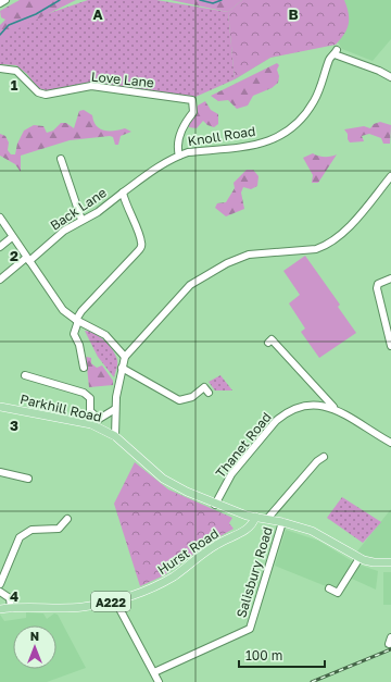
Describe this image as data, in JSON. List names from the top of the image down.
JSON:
{
  "streets": {
    "main road": ["Parkhill Road", "Hurst Road", "A222"],
    "street": [
      "Love Lane",
      "Knoll Road",
      "Back Lane",
      "Thanet Road",
      "Salisbury Road"
    ]
  },
  "crossings": [
    ["Love Lane", "Knoll Road"],
    ["Knoll Road", "Back Lane"],
    ["Parkhill Road", "Thanet Road"],
    ["Parkhill Road", "Hurst Road"],
    ["Parkhill Road", "Salisbury Road"]
  ],
  "scale_bar": "100 m",
  "north": "top",
  "grid": {
    "columns": ["A", "B"],
    "rows": [
      "1",
      "2",
      "3",
      "4"
    ]
  }
}
